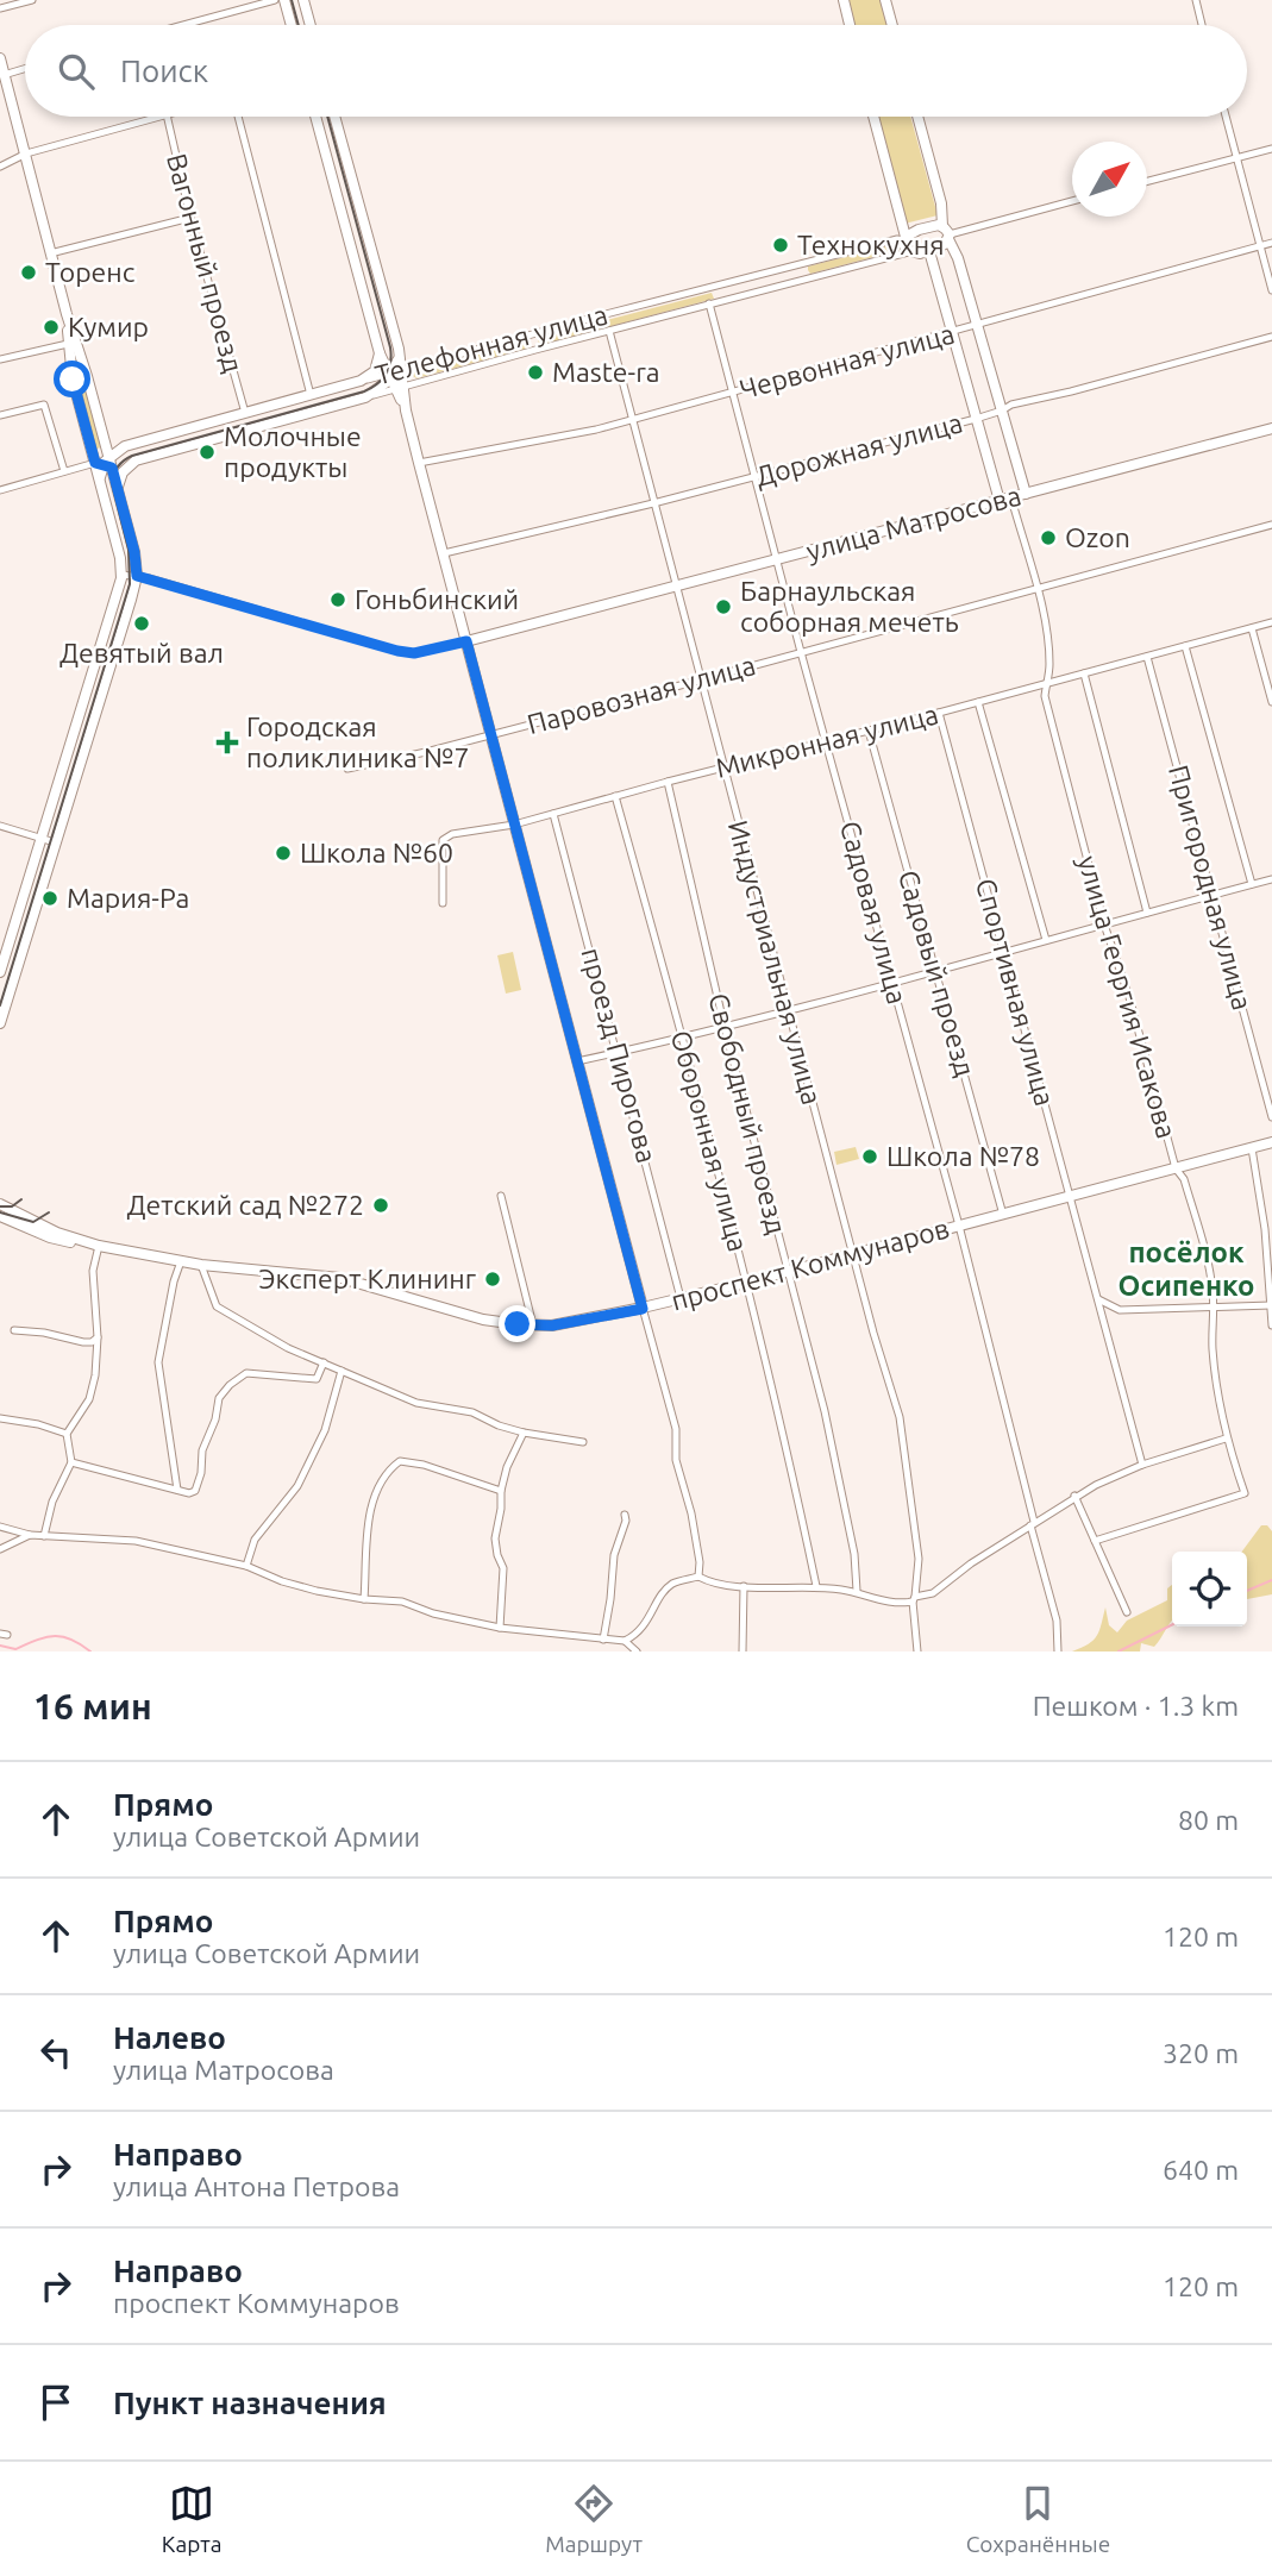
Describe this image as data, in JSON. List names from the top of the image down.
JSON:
{
  "streets": {
    "street": [
      "Вагонный проезд",
      "Телефонная улица",
      "Червонная улица",
      "Дорожная улица",
      "улица Матросова",
      "Паровозная улица",
      "Микронная улица",
      "Пригородная улица",
      "Садовая улица",
      "Индустриальная улица",
      "Садовый проезд",
      "Спортивная улица",
      "улица Георгия Исакова",
      "проезд Пирогова",
      "Свободный проезд",
      "Оборонная улица",
      "проспект Коммунаров"
    ]
  },
  "crossings": [
    ["Вагонный проезд", "Телефонная улица"],
    ["Телефонная улица", "Садовая улица"],
    ["Телефонная улица", "Индустриальная улица"],
    ["Червонная улица", "Садовая улица"],
    ["Червонная улица", "Индустриальная улица"],
    ["Дорожная улица", "Садовая улица"],
    ["Дорожная улица", "Индустриальная улица"],
    ["улица Матросова", "Садовая улица"],
    ["улица Матросова", "Индустриальная улица"],
    ["улица Матросова", "улица Георгия Исакова"],
    ["Паровозная улица", "Садовая улица"],
    ["Паровозная улица", "Индустриальная улица"],
    ["Паровозная улица", "улица Георгия Исакова"],
    ["Микронная улица", "Пригородная улица"],
    ["Микронная улица", "Садовая улица"],
    ["Микронная улица", "Индустриальная улица"],
    ["Микронная улица", "Садовый проезд"],
    ["Микронная улица", "Спортивная улица"],
    ["Микронная улица", "улица Георгия Исакова"],
    ["Микронная улица", "проезд Пирогова"],
    ["Микронная улица", "Свободный проезд"],
    ["Микронная улица", "Оборонная улица"],
    ["Садовая улица", "проспект Коммунаров"],
    ["Индустриальная улица", "проспект Коммунаров"],
    ["Садовый проезд", "проспект Коммунаров"],
    ["Спортивная улица", "проспект Коммунаров"],
    ["улица Георгия Исакова", "проспект Коммунаров"],
    ["проезд Пирогова", "проспект Коммунаров"],
    ["Свободный проезд", "проспект Коммунаров"],
    ["Оборонная улица", "проспект Коммунаров"]
  ],
  "districts": ["посёлок Осипенко"],
  "places": {
    "other": [
      "Технокухня",
      "Торенс",
      "Кумир",
      "Maste-ra",
      "Молочные продукты",
      "Ozon",
      "Гоньбинский",
      "Барнаульская соборная мечеть",
      "Девятый вал",
      "Школа №60",
      "Мария-Ра",
      "Школа №78",
      "Детский сад №272",
      "Эксперт Клининг"
    ],
    "health": ["Городская поликлиника №7"]
  },
  "north": "top right",
  "page": {
    "search": "Поиск",
    "heading": ["16 мин", "Пешком · 1.3 km"],
    "list": [
      ["Прямо", "улица Советской Армии", "80 m"],
      ["Прямо", "улица Советской Армии", "120 m"],
      ["Налево", "улица Матросова", "320 m"],
      ["Направо", "улица Антона Петрова", "640 m"],
      ["Направо", "проспект Коммунаров", "120 m"],
      "Пункт назначения"
    ],
    "nav": ["Карта", "Маршрут", "Сохранённые"]
  }
}
